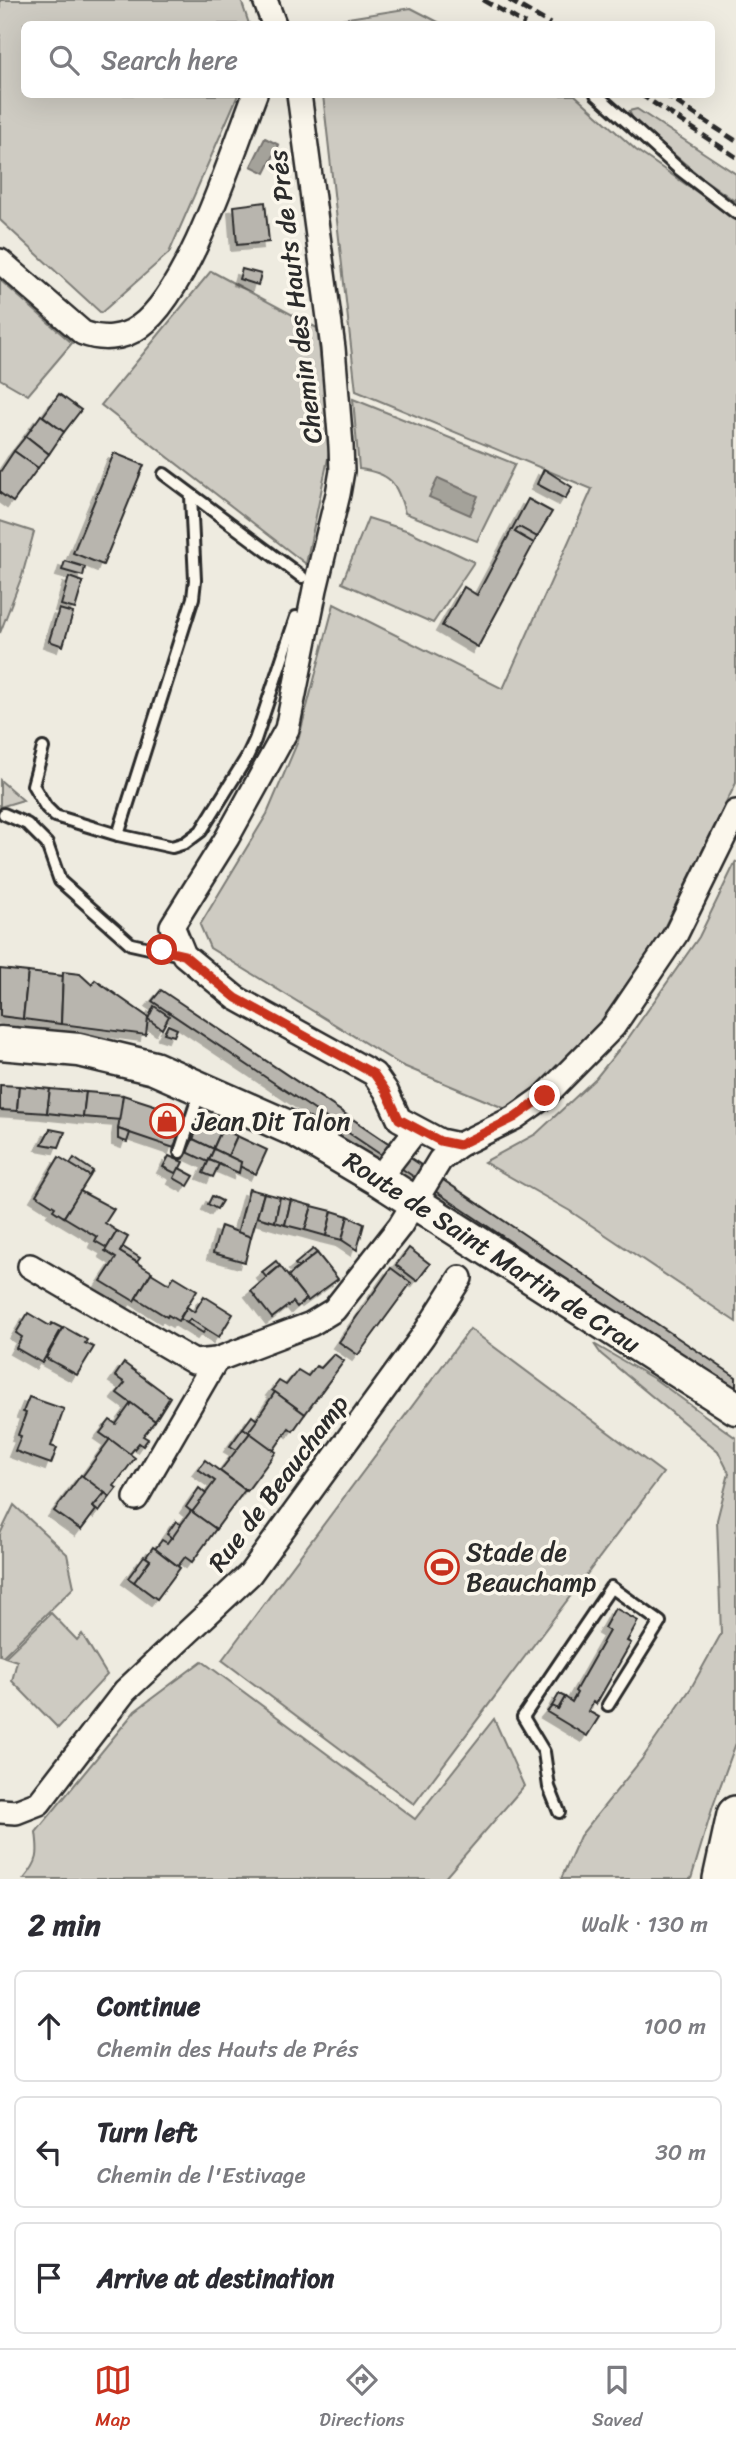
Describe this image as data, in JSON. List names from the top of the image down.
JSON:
{
  "streets": {
    "main road": ["Route de Saint Martin de Crau"],
    "street": ["Chemin des Hauts de Prés", "Rue de Beauchamp"]
  },
  "places": {
    "shop": ["Jean Dit Talon"],
    "sports": ["Stade de Beauchamp"]
  },
  "page": {
    "search": "Search here",
    "heading": ["2 min", "Walk · 130 m"],
    "list": [
      ["Continue", "Chemin des Hauts de Prés", "100 m"],
      ["Turn left", "Chemin de l'Estivage", "30 m"],
      "Arrive at destination"
    ],
    "nav": ["Map", "Directions", "Saved"]
  }
}
